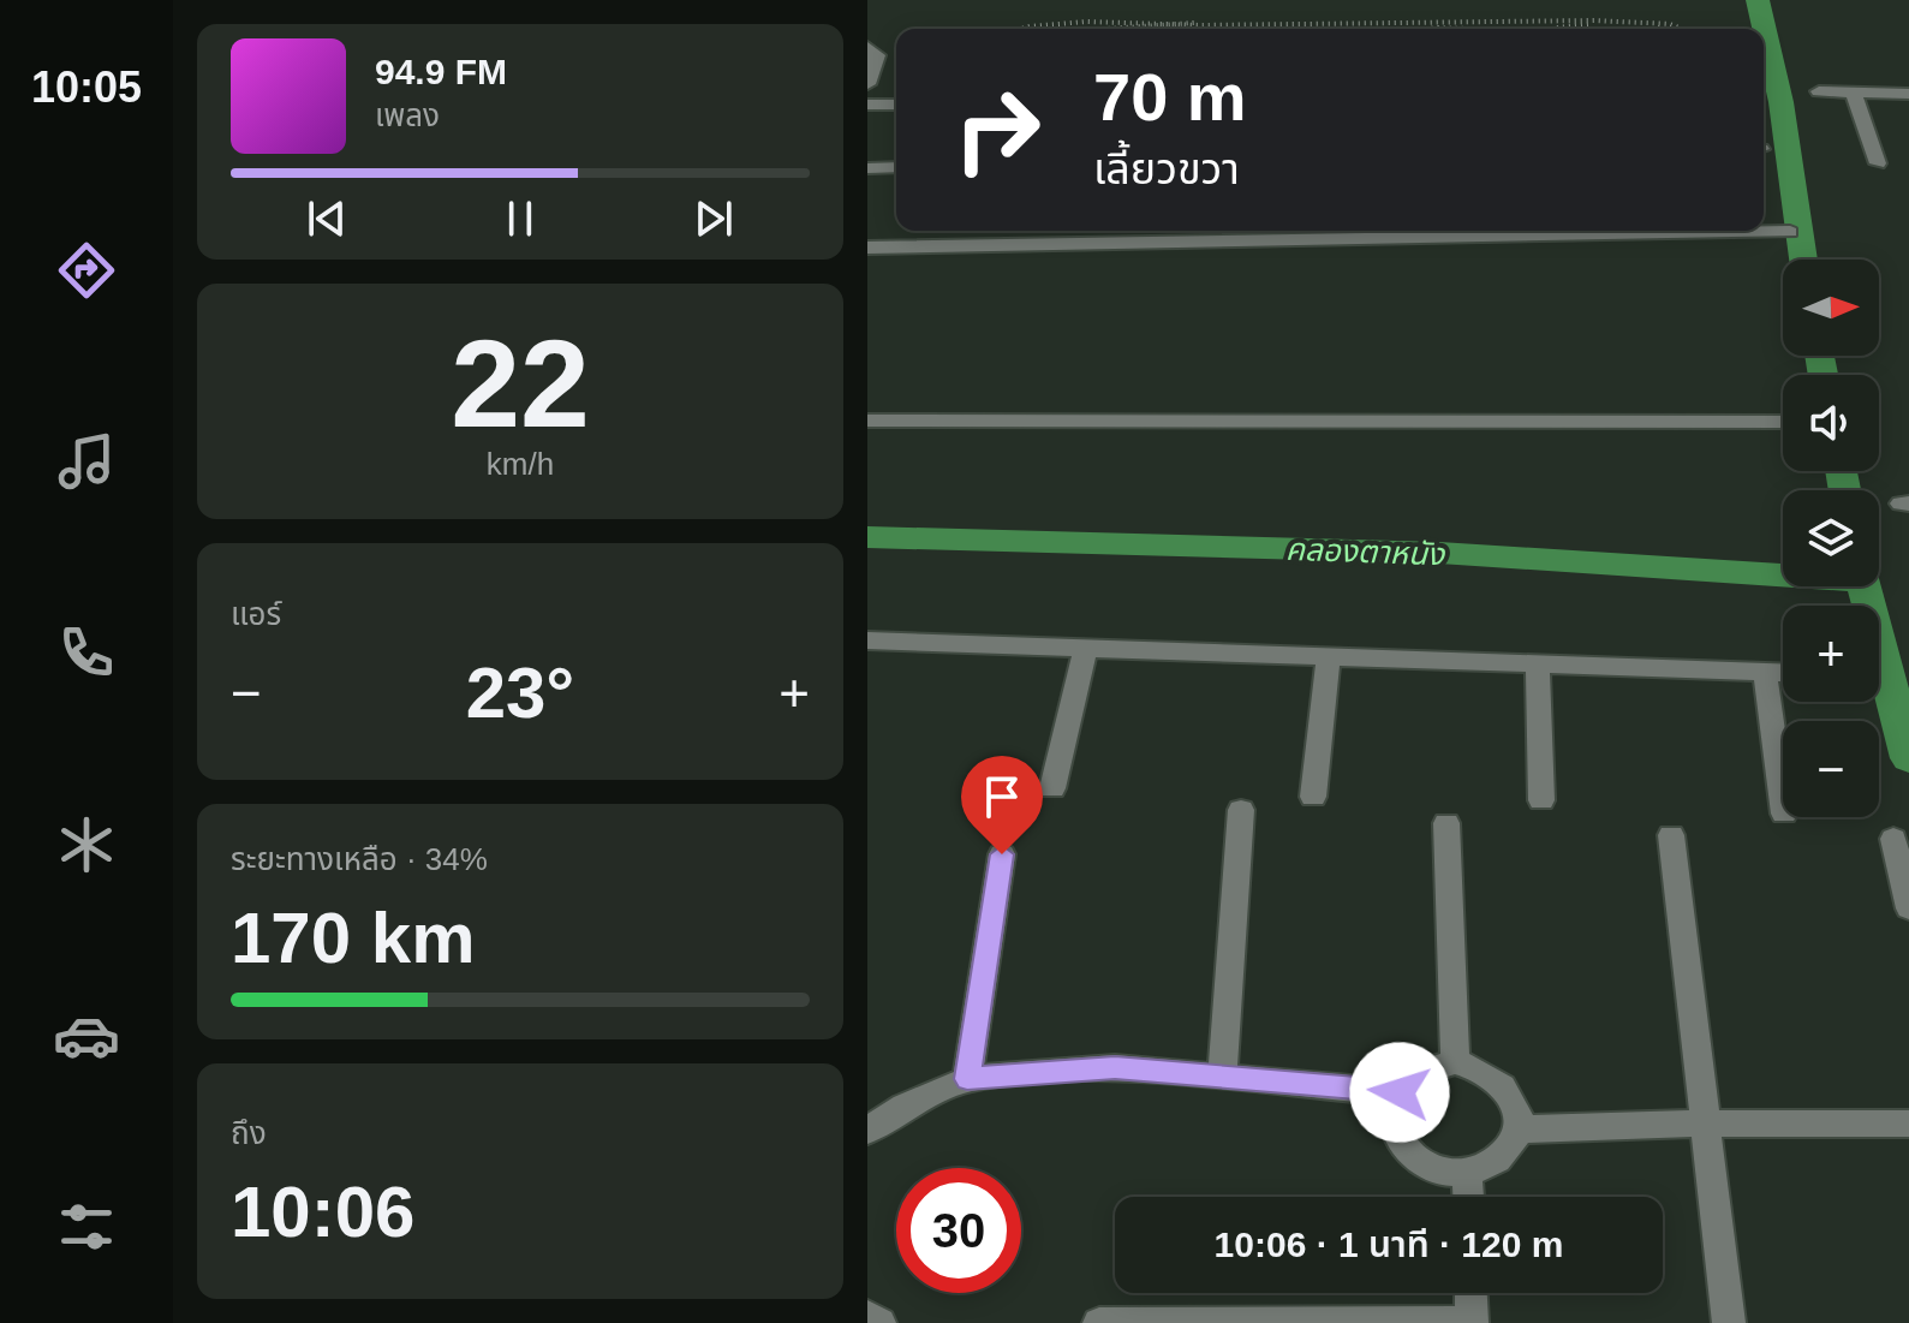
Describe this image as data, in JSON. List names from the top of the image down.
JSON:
{
  "water": ["คลองตาหนัง"],
  "north": "right",
  "page": {
    "tabs": "10:05",
    "turn": ["70 m", "เลี้ยวขวา"],
    "song": ["94.9 FM", "เพลง"],
    "map_buttons": ["+", "−"],
    "tile": [
      ["22", "km/h"],
      "แอร์",
      ["ระยะทางเหลือ · 34%", "170 km"],
      ["ถึง", "10:06"]
    ],
    "heat": ["−", "23°", "+"],
    "limit": "30",
    "trip": "10:06 · 1 นาที · 120 m"
  }
}
